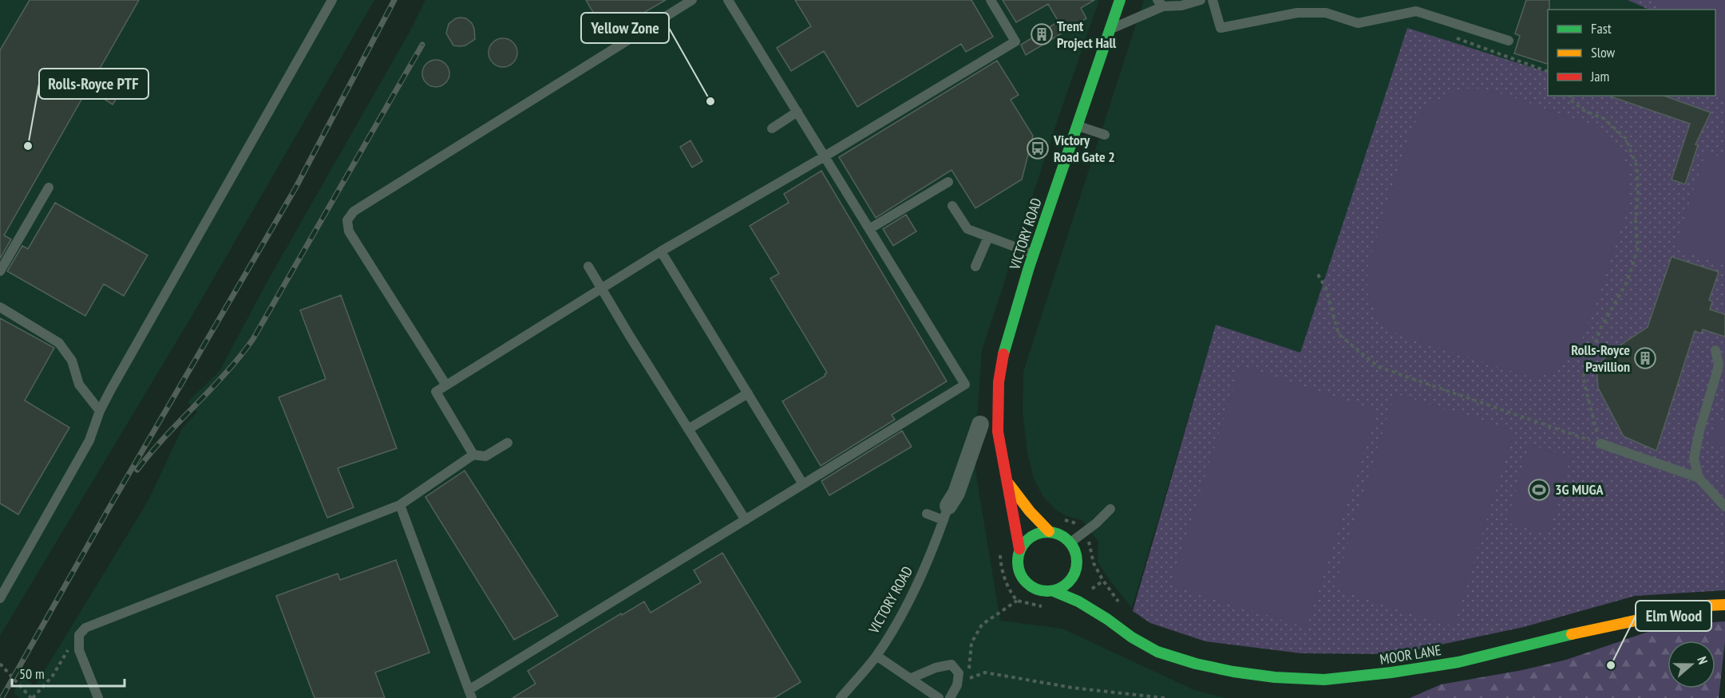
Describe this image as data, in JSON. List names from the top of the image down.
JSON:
{
  "streets": {
    "street": ["VICTORY ROAD", "MOOR LANE"]
  },
  "crossings": [
    ["VICTORY ROAD", "MOOR LANE"]
  ],
  "places": {
    "building": ["Trent Project Hall", "Rolls-Royce Pavillion"],
    "other": ["Yellow Zone", "Rolls-Royce PTF", "Elm Wood"],
    "bus stop": ["Victory Road Gate 2"],
    "sports": ["3G MUGA"]
  },
  "legend": ["Fast", "Slow", "Jam"],
  "scale_bar": "50 m",
  "north": "right"
}
